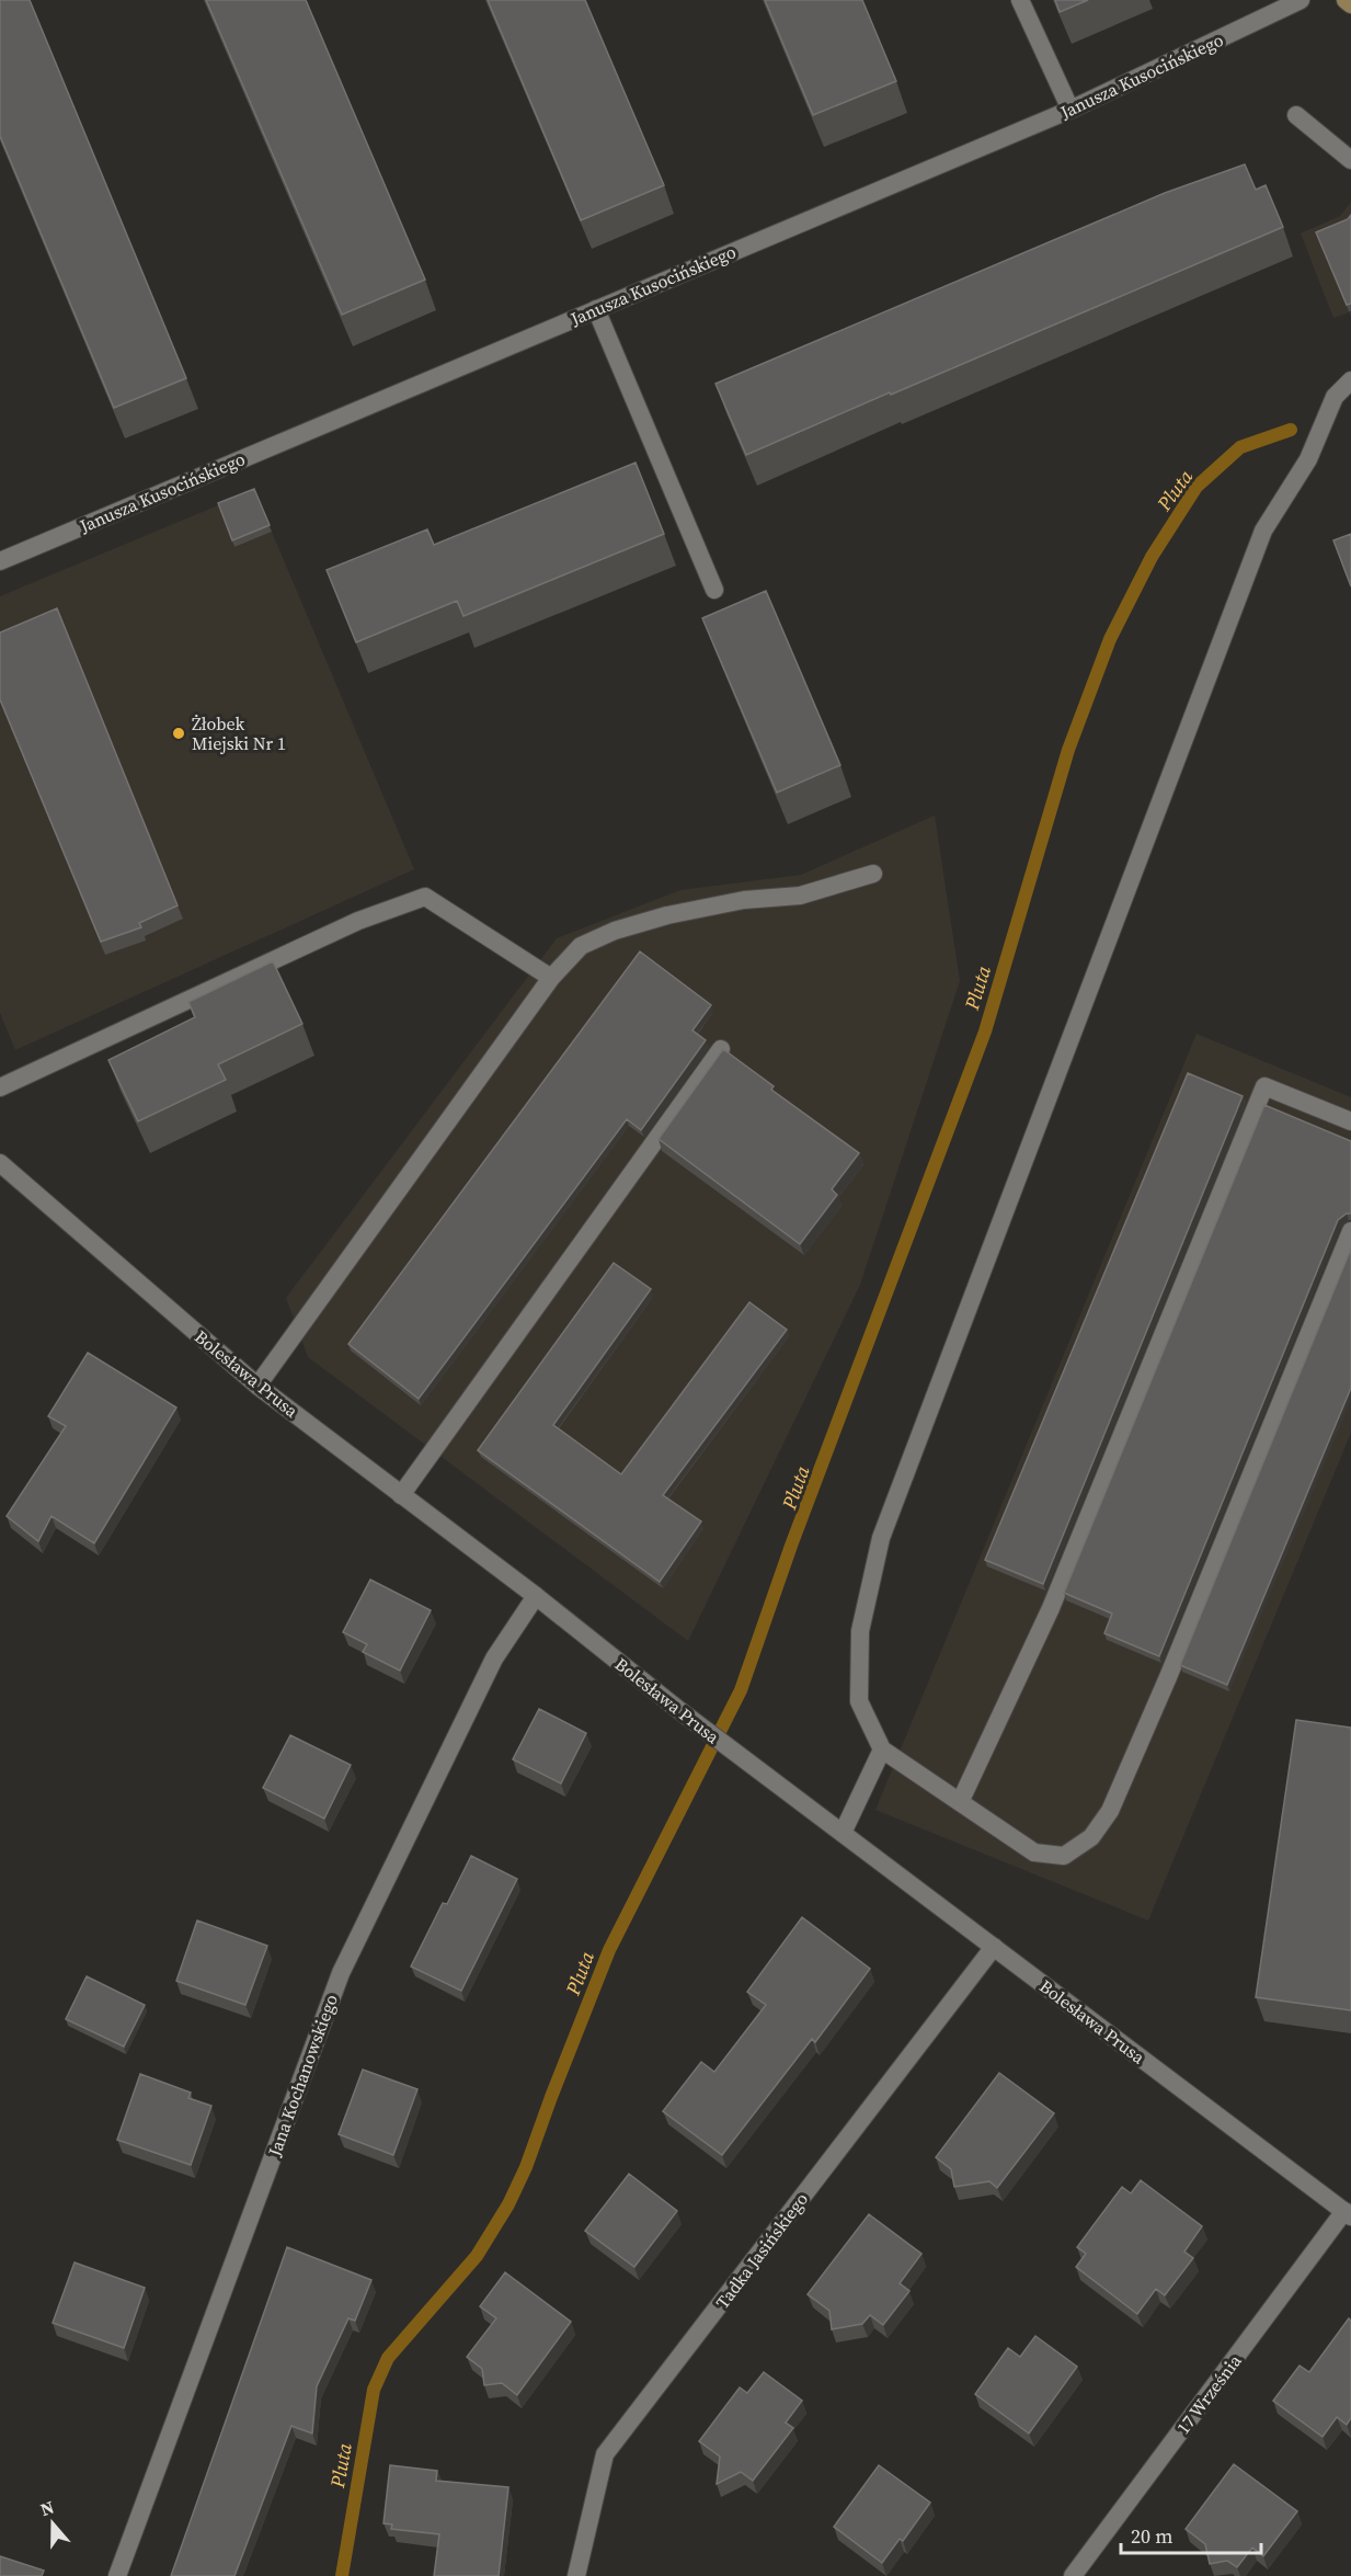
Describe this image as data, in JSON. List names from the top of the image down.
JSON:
{
  "streets": {
    "street": [
      "Janusza Kusocińskiego",
      "Bolesława Prusa",
      "Jana Kochanowskiego",
      "Tadka Jasińskiego",
      "17 Września"
    ]
  },
  "crossings": [
    ["Bolesława Prusa", "Jana Kochanowskiego"],
    ["Bolesława Prusa", "Tadka Jasińskiego"],
    ["Bolesława Prusa", "17 Września"]
  ],
  "water": ["Pluta"],
  "places": ["Żłobek Miejski Nr 1"],
  "scale_bar": "20 m",
  "north": "top"
}
